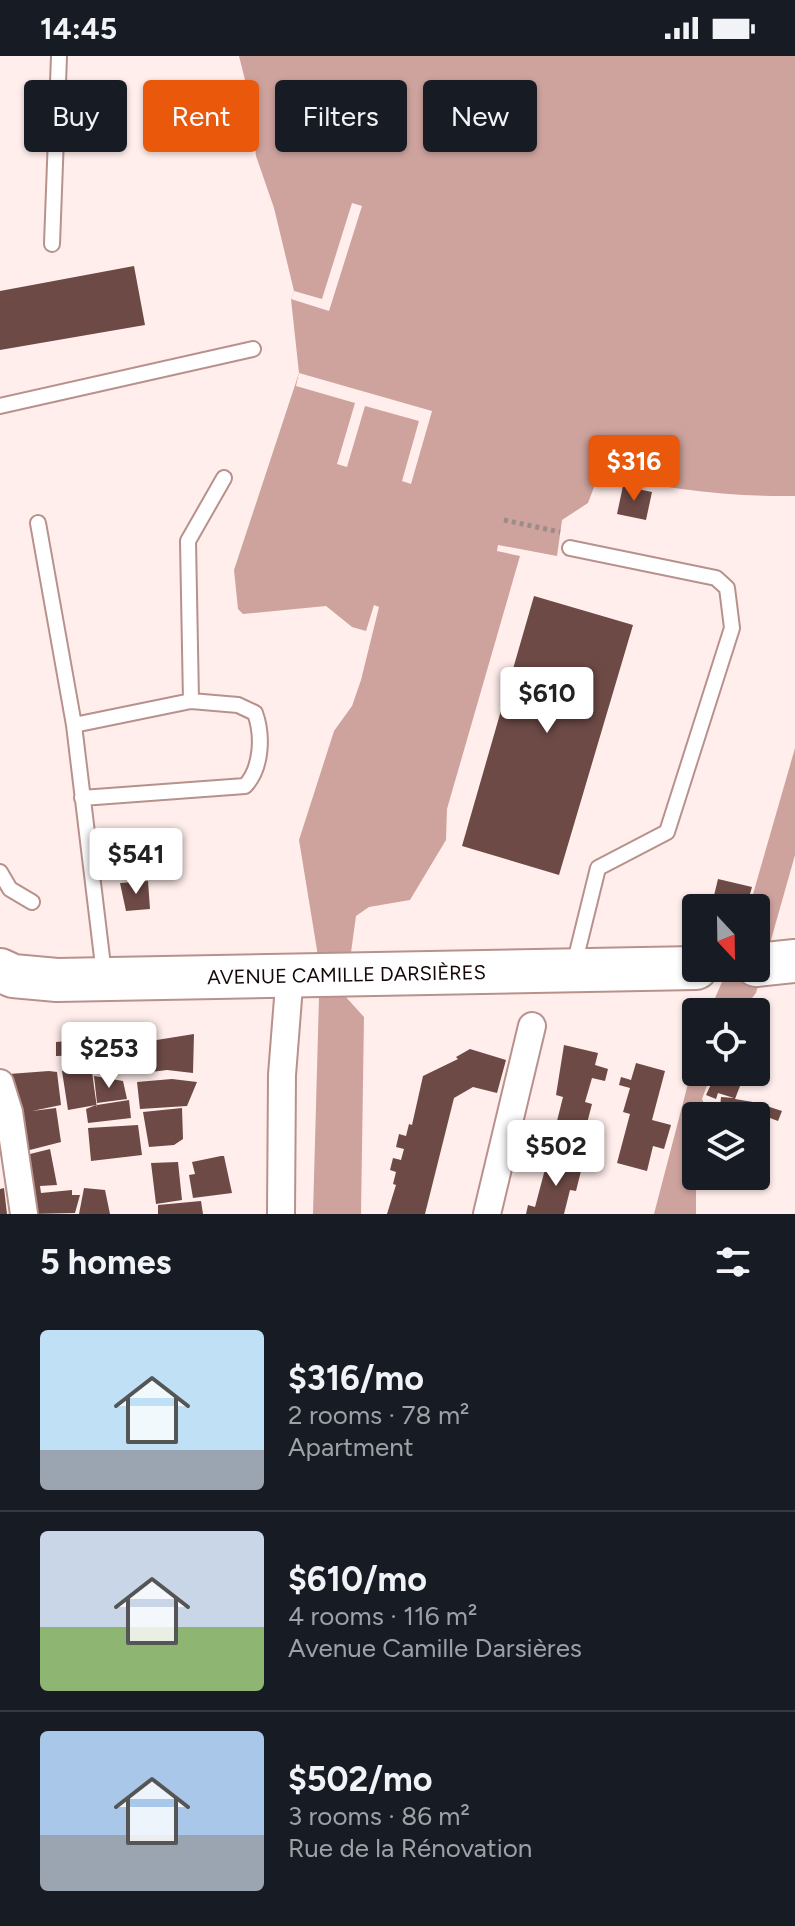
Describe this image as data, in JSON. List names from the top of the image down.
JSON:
{
  "streets": {
    "main road": ["AVENUE CAMILLE DARSIÈRES"]
  },
  "north": "bottom",
  "page": {
    "status": "14:45",
    "chip": [
      "Buy",
      "Rent",
      "Filters",
      "New"
    ],
    "price": [
      "$316",
      "$610",
      "$541",
      "$253",
      "$502"
    ],
    "heading": "5 homes",
    "list": [
      {
        "name": "$316/mo",
        "note": "2 rooms · 78 m² · Apartment"
      },
      {
        "name": "$610/mo",
        "note": "4 rooms · 116 m² · Avenue Camille Darsières"
      },
      {
        "name": "$502/mo",
        "note": "3 rooms · 86 m² · Rue de la Rénovation"
      }
    ]
  }
}
